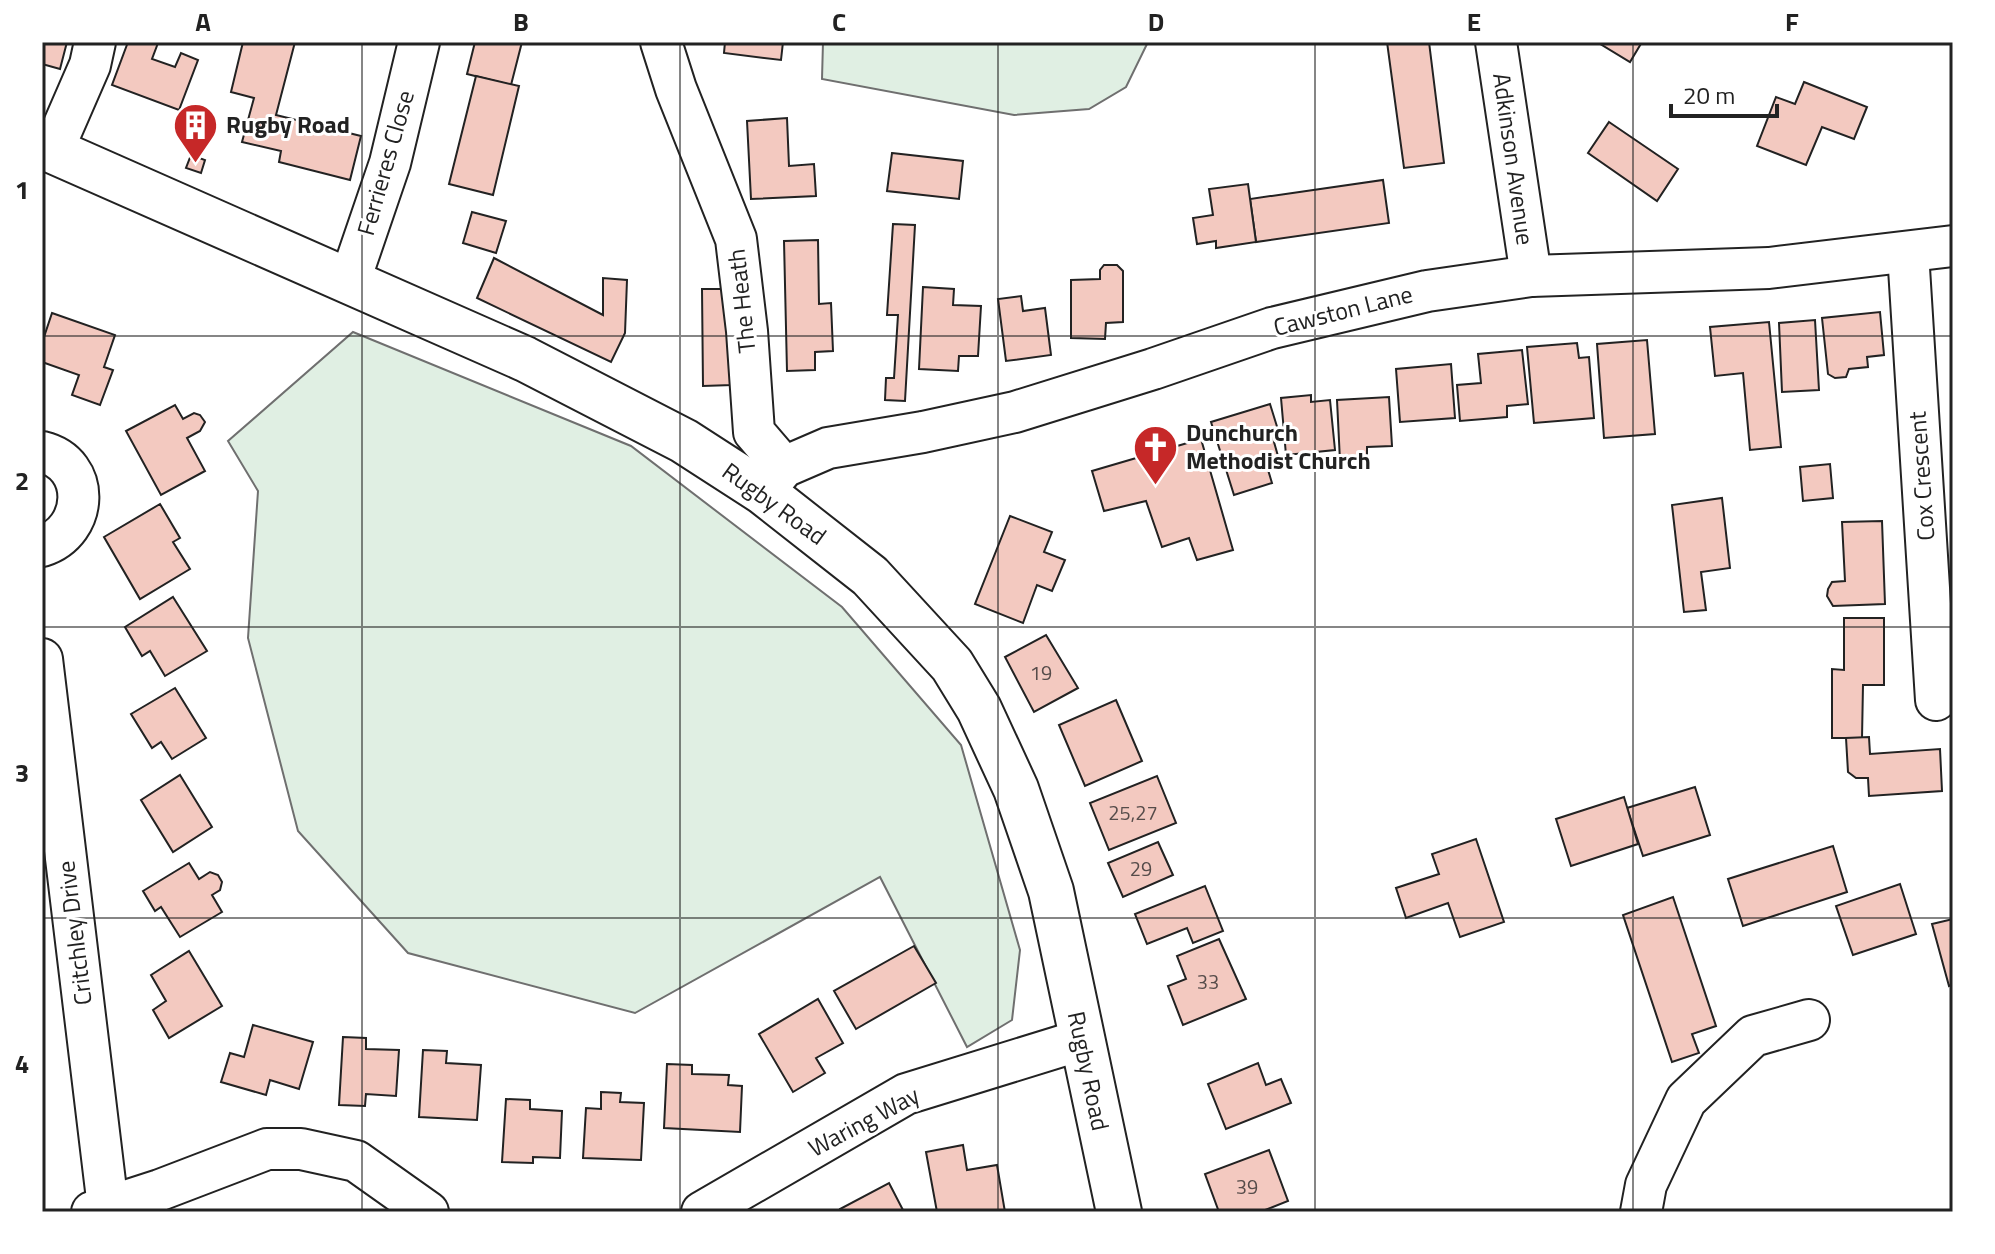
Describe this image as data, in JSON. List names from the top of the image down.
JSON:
{
  "streets": {
    "main road": ["Rugby Road"],
    "street": [
      "Adkinson Avenue",
      "Ferrieres Close",
      "The Heath",
      "Cawston Lane",
      "Cox Crescent",
      "Critchley Drive",
      "Waring Way"
    ]
  },
  "crossings": [
    ["Adkinson Avenue", "Cawston Lane"],
    ["Ferrieres Close", "Rugby Road"],
    ["The Heath", "Cawston Lane"],
    ["The Heath", "Rugby Road"],
    ["Cawston Lane", "Cox Crescent"],
    ["Cawston Lane", "Rugby Road"],
    ["Rugby Road", "Waring Way"]
  ],
  "places": {
    "building": ["Rugby Road"],
    "church": ["Dunchurch Methodist Church"]
  },
  "house_numbers": [
    "19",
    "25,27",
    "29",
    "33",
    "39"
  ],
  "scale_bar": "20 m",
  "grid": {
    "columns": [
      "A",
      "B",
      "C",
      "D",
      "E",
      "F"
    ],
    "rows": [
      "1",
      "2",
      "3",
      "4"
    ]
  }
}
